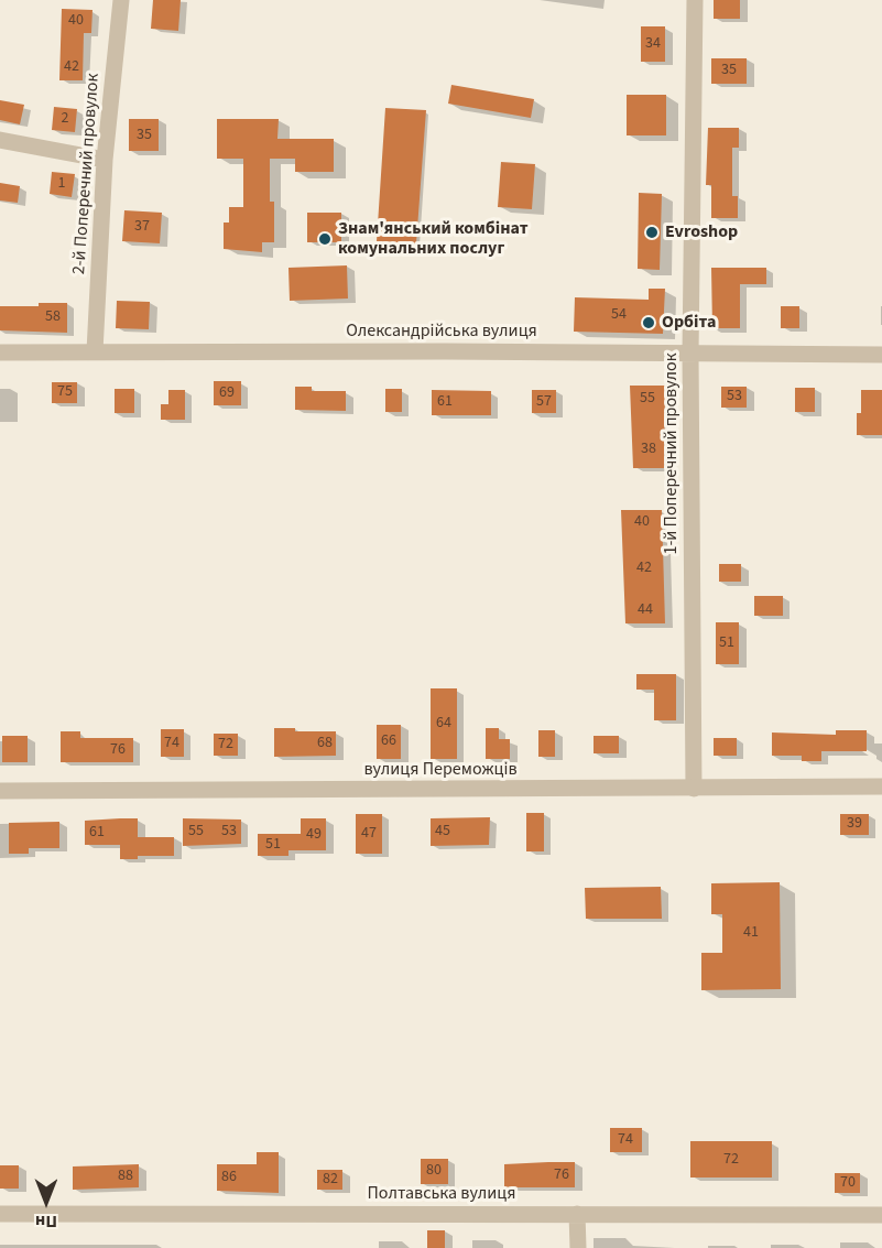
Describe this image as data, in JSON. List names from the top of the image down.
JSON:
{
  "streets": {
    "street": [
      "2-й Поперечний провулок",
      "Олександрійська вулиця",
      "1-й Поперечний провулок",
      "вулиця Переможців",
      "Полтавська вулиця"
    ]
  },
  "crossings": [
    ["2-й Поперечний провулок", "Олександрійська вулиця"],
    ["Олександрійська вулиця", "1-й Поперечний провулок"],
    ["1-й Поперечний провулок", "вулиця Переможців"]
  ],
  "places": ["Evroshop", "Знам'янський комбінат комунальних послуг", "Орбіта"],
  "house_numbers": [
    "40",
    "34",
    "42",
    "35",
    "2",
    "35",
    "1",
    "37",
    "54",
    "58",
    "75",
    "69",
    "53",
    "55",
    "61",
    "57",
    "38",
    "40",
    "42",
    "44",
    "51",
    "64",
    "66",
    "74",
    "68",
    "72",
    "76",
    "39",
    "55",
    "53",
    "45",
    "61",
    "47",
    "49",
    "51",
    "41",
    "74",
    "72",
    "80",
    "76",
    "88",
    "86",
    "82",
    "70"
  ],
  "north": "bottom"
}
